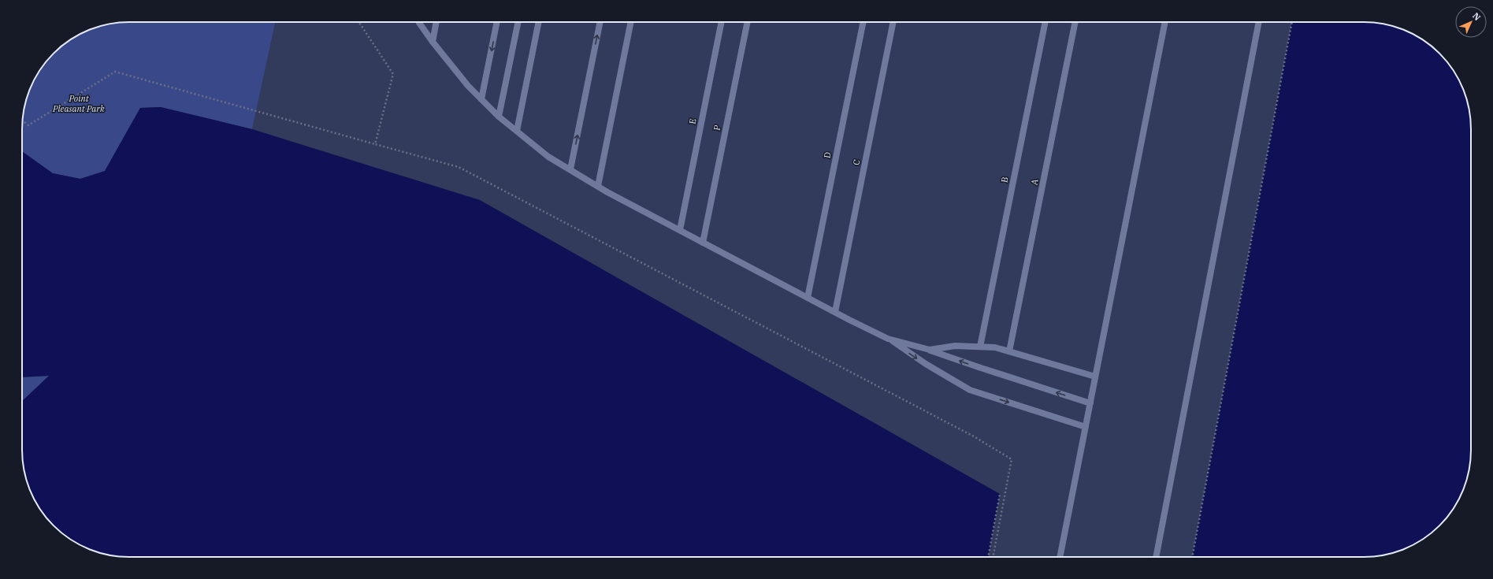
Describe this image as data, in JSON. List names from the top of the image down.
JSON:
{
  "streets": {
    "lane": [
      "E",
      "P",
      "D",
      "C",
      "B",
      "A"
    ]
  },
  "parks": ["Point Pleasant Park"],
  "north": "top right"
}
